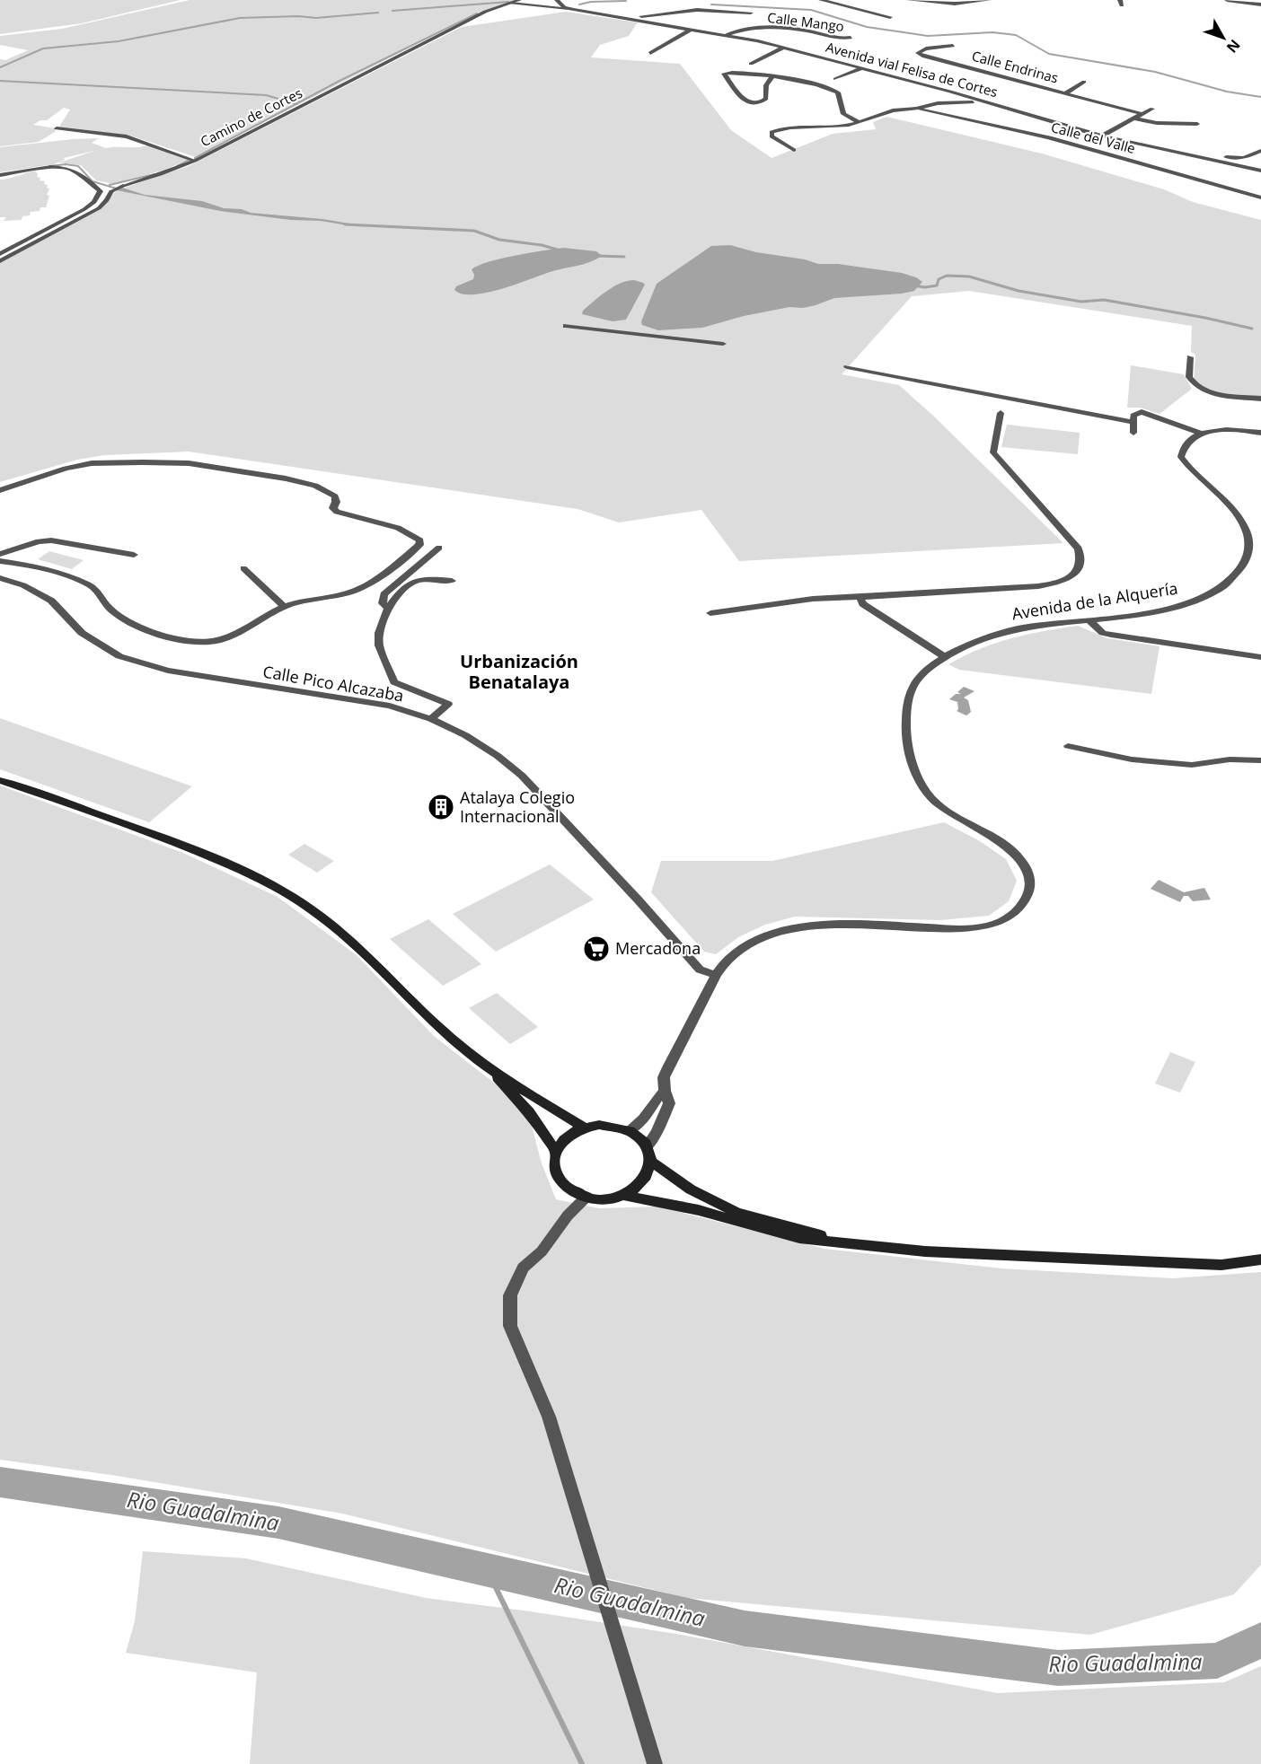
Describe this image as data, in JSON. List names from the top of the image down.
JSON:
{
  "streets": {
    "street": [
      "Calle Mango",
      "Calle Endrinas",
      "Avenida vial Felisa de Cortes",
      "Camino de Cortes",
      "Calle del Valle",
      "Avenida de la Alquería",
      "Calle Pico Alcazaba"
    ]
  },
  "crossings": [
    ["Calle Mango", "Avenida vial Felisa de Cortes"],
    ["Avenida vial Felisa de Cortes", "Camino de Cortes"],
    ["Avenida de la Alquería", "Calle Pico Alcazaba"]
  ],
  "districts": ["Urbanización Benatalaya"],
  "water": ["Rio Guadalmina"],
  "places": {
    "building": ["Atalaya Colegio Internacional"],
    "supermarket": ["Mercadona"]
  },
  "north": "bottom right"
}
